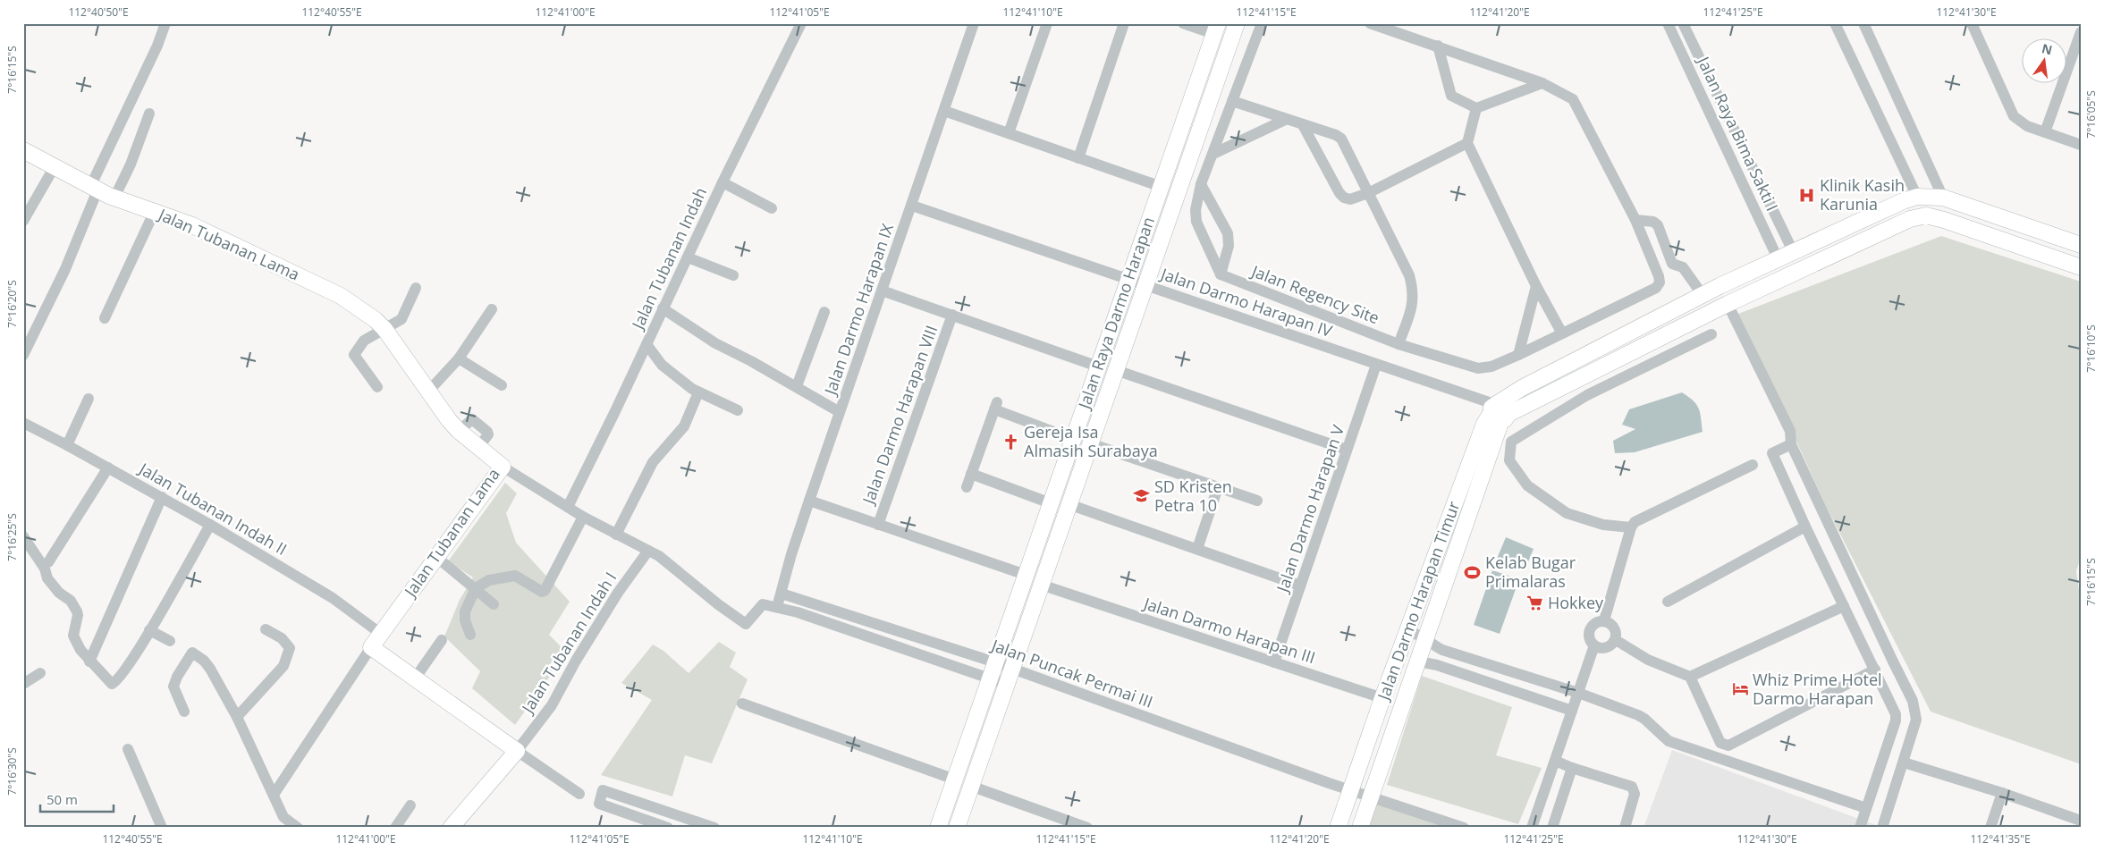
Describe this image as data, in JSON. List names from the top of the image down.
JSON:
{
  "streets": {
    "street": [
      "Jalan Raya Bima Sakti I",
      "Jalan Tubanan Lama",
      "Jalan Tubanan Indah",
      "Jalan Regency Site",
      "Jalan Darmo Harapan IV",
      "Jalan Darmo Harapan IX",
      "Jalan Raya Darmo Harapan",
      "Jalan Darmo Harapan VIII",
      "Jalan Darmo Harapan V",
      "Jalan Tubanan Indah II",
      "Jalan Darmo Harapan Timur",
      "Jalan Darmo Harapan III",
      "Jalan Tubanan Indah I",
      "Jalan Puncak Permai III"
    ]
  },
  "crossings": [
    ["Jalan Tubanan Lama", "Jalan Tubanan Indah II"],
    ["Jalan Darmo Harapan IV", "Jalan Darmo Harapan IX"],
    ["Jalan Darmo Harapan IV", "Jalan Raya Darmo Harapan"],
    ["Jalan Darmo Harapan IV", "Jalan Darmo Harapan V"],
    ["Jalan Darmo Harapan IV", "Jalan Darmo Harapan Timur"],
    ["Jalan Darmo Harapan IX", "Jalan Puncak Permai III"],
    ["Jalan Raya Darmo Harapan", "Jalan Darmo Harapan III"],
    ["Jalan Raya Darmo Harapan", "Jalan Puncak Permai III"],
    ["Jalan Darmo Harapan V", "Jalan Darmo Harapan III"],
    ["Jalan Darmo Harapan Timur", "Jalan Darmo Harapan III"],
    ["Jalan Darmo Harapan Timur", "Jalan Puncak Permai III"]
  ],
  "places": {
    "hospital": ["Klinik Kasih Karunia"],
    "church": ["Gereja Isa Almasih Surabaya"],
    "school or university": ["SD Kristen Petra 10"],
    "sports": ["Kelab Bugar Primalaras"],
    "supermarket": ["Hokkey"],
    "hotel": ["Whiz Prime Hotel Darmo Harapan"]
  },
  "scale_bar": "50 m",
  "north": "top",
  "coordinates": [
    "112°40'50\"E",
    "112°40'55\"E",
    "112°41'00\"E",
    "112°41'05\"E",
    "112°41'10\"E",
    "112°41'15\"E",
    "112°41'20\"E",
    "112°41'25\"E",
    "112°41'30\"E",
    "7°16'15\"S",
    "7°16'05\"S",
    "7°16'20\"S",
    "7°16'10\"S",
    "7°16'25\"S",
    "7°16'30\"S",
    "112°41'35\"E"
  ]
}
